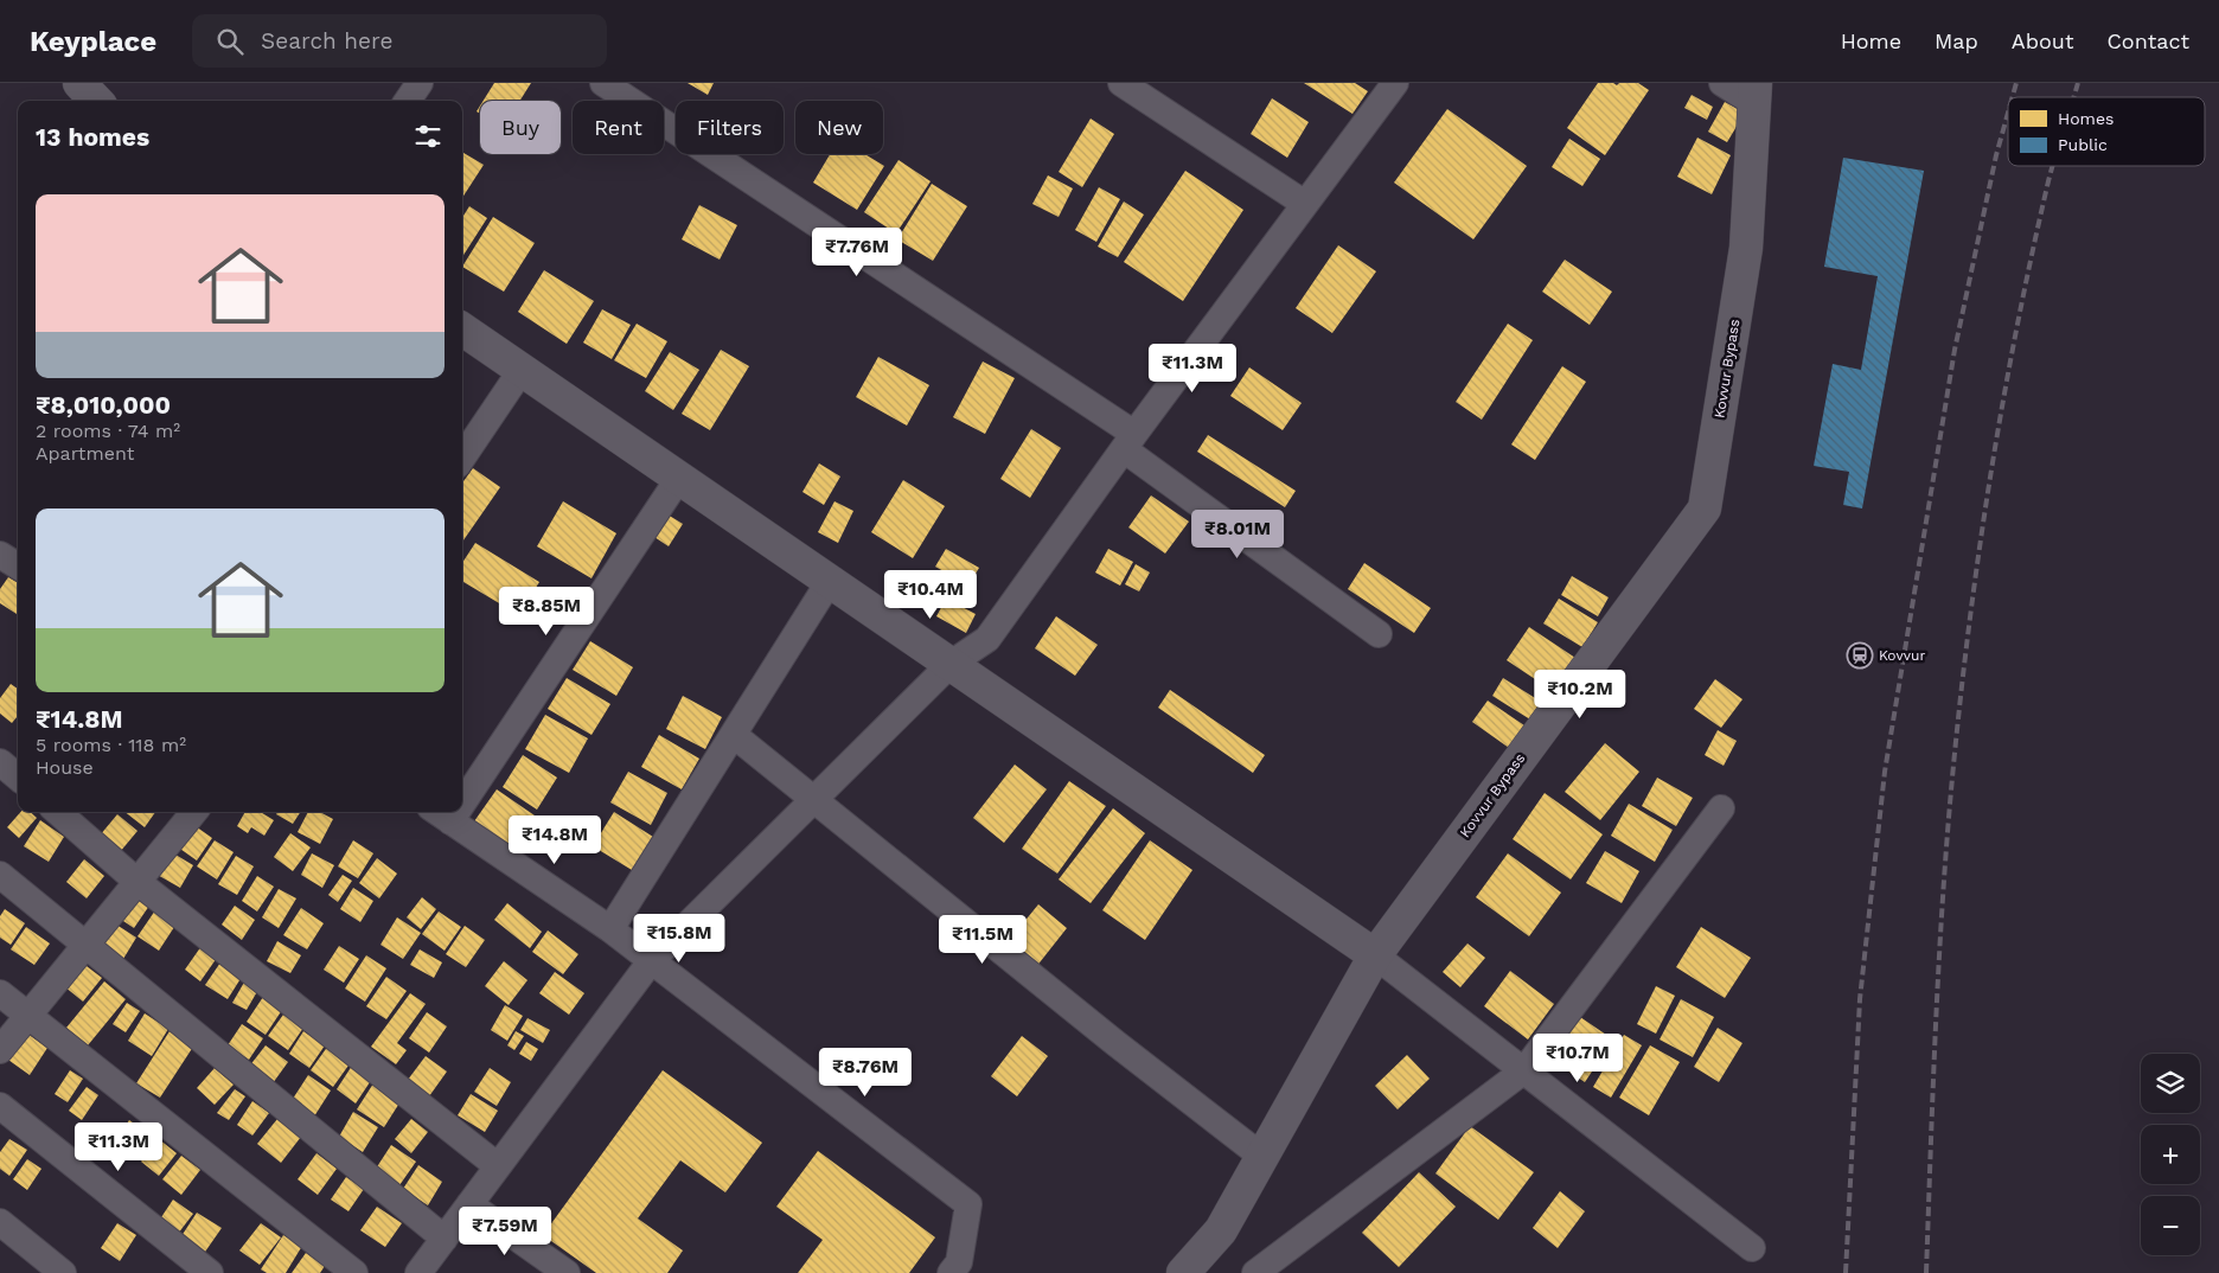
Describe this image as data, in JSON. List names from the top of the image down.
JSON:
{
  "streets": {
    "street": ["Kovvur Bypass"]
  },
  "places": {
    "station": ["Kovvur"]
  },
  "legend": ["Homes", "Public"],
  "page": {
    "header": "Keyplace",
    "search": "Search here",
    "nav": [
      "Home",
      "Map",
      "About",
      "Contact"
    ],
    "chip": [
      "Buy",
      "Rent",
      "Filters",
      "New"
    ],
    "heading": "13 homes",
    "list": [
      {
        "name": "₹8,010,000",
        "note": "2 rooms · 74 m² · Apartment"
      },
      {
        "name": "₹14.8M",
        "note": "5 rooms · 118 m² · House"
      }
    ],
    "price": [
      "₹7.76M",
      "₹11.3M",
      "₹8.01M",
      "₹10.4M",
      "₹8.85M",
      "₹10.2M",
      "₹14.8M",
      "₹15.8M",
      "₹11.5M",
      "₹10.7M",
      "₹8.76M",
      "₹11.3M",
      "₹7.59M"
    ],
    "map_buttons": ["+", "−"]
  }
}
